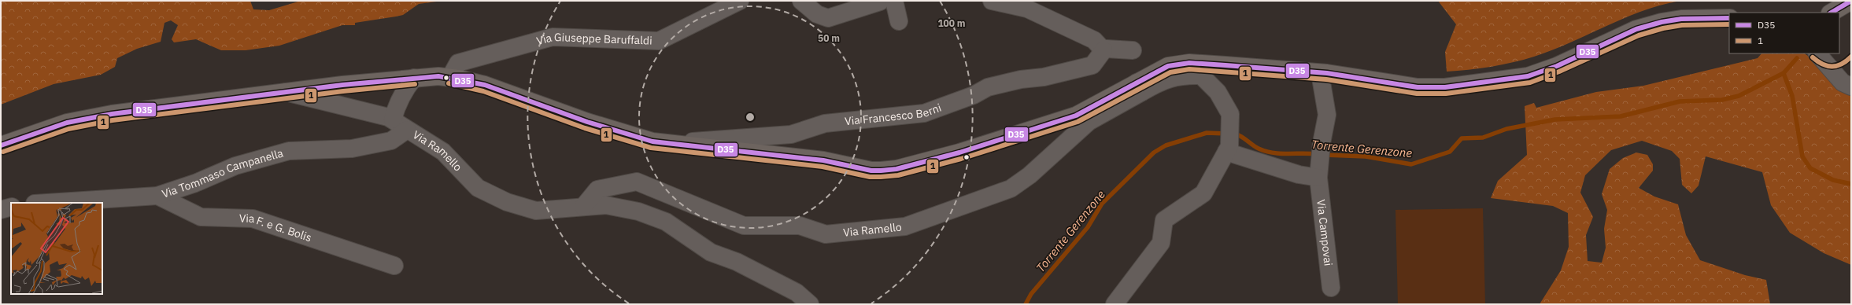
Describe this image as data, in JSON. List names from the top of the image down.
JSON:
{
  "streets": {
    "street": [
      "Via Giuseppe Baruffaldi",
      "Via Francesco Berni",
      "Via Ramello",
      "Via Tommaso Campanella",
      "Via F. e G. Bolis",
      "Via Campovai"
    ]
  },
  "crossings": [
    ["Via Ramello", "Via Tommaso Campanella"],
    ["Via Tommaso Campanella", "Via F. e G. Bolis"]
  ],
  "water": ["Torrente Gerenzone"],
  "lines": ["transit line D35", "transit line 1"],
  "legend": ["D35", "1"],
  "rings": ["100 m", "50 m"]
}
